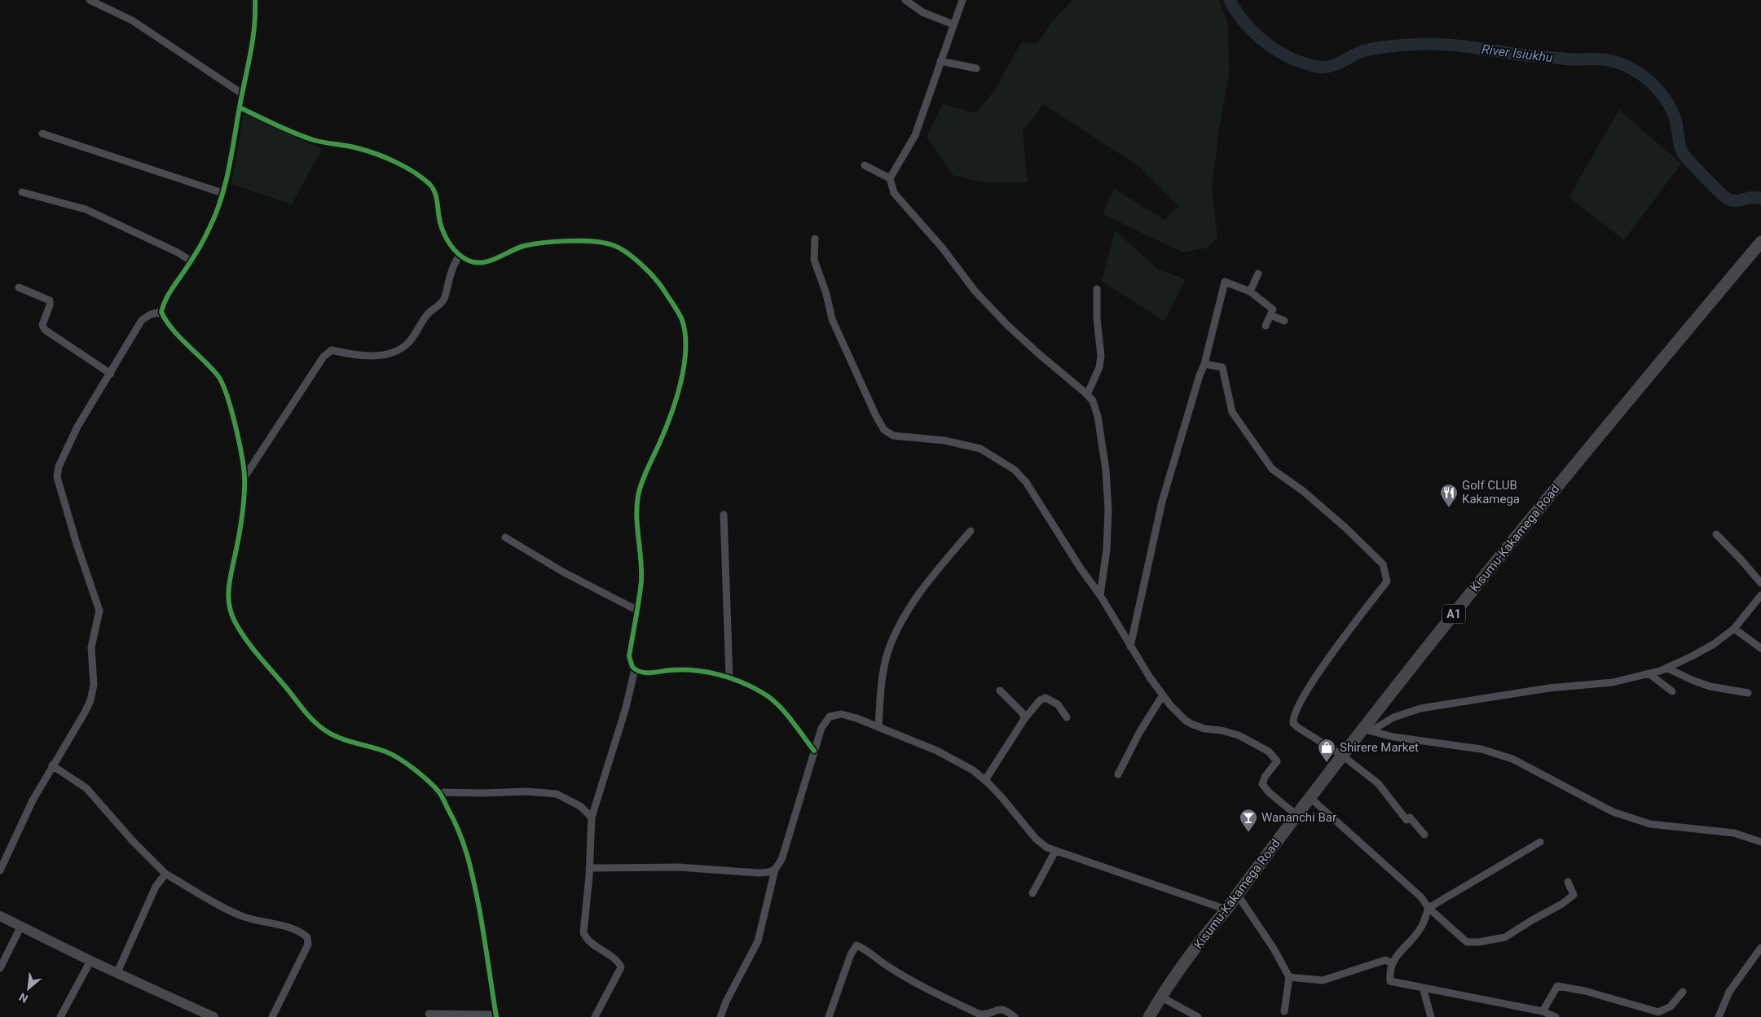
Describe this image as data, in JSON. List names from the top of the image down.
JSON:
{
  "streets": {
    "highway": ["Kisumu-Kakamega Road", "A1"]
  },
  "water": ["River Isiukhu"],
  "places": {
    "restaurant": ["Golf CLUB Kakamega"],
    "shop": ["Shirere Market"],
    "bar": ["Wananchi Bar"]
  },
  "north": "bottom left"
}
